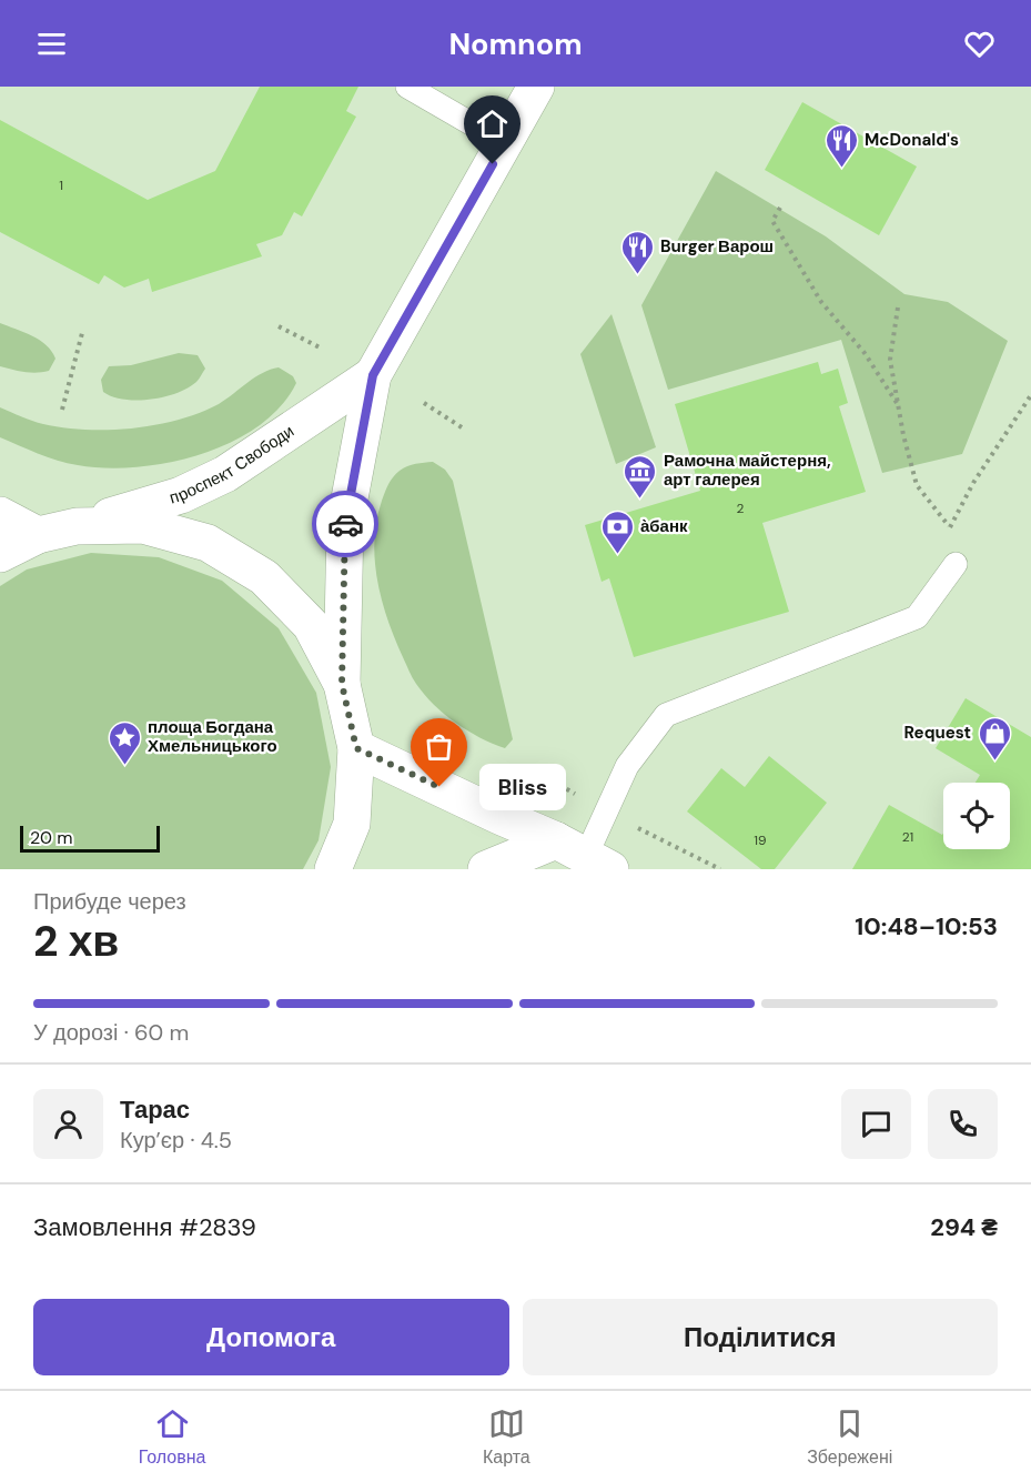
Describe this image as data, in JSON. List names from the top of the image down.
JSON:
{
  "streets": {
    "main road": ["проспект Свободи"]
  },
  "places": {
    "restaurant": ["McDonald's", "Burger Варош"],
    "museum": ["Рамочна майстерня, арт галерея"],
    "bank": ["а̀банк"],
    "shop": ["Request"],
    "place": ["площа Богдана Хмельницького"],
    "other": ["Bliss"]
  },
  "house_numbers": [
    "1",
    "2",
    "21",
    "19"
  ],
  "scale_bar": "20 m",
  "page": {
    "header": "Nomnom",
    "bubble": "Bliss",
    "scale": "20 m",
    "heading": ["2 хв", "Прибуде через", "10:48–10:53"],
    "panel": [
      "Тарас",
      "Кур’єр · 4.5",
      "Замовлення #2839",
      "294 ₴"
    ],
    "bar": "У дорозі · 60 m",
    "buttons": ["Допомога", "Поділитися"],
    "tabs": ["Головна", "Карта", "Збережені"]
  }
}
